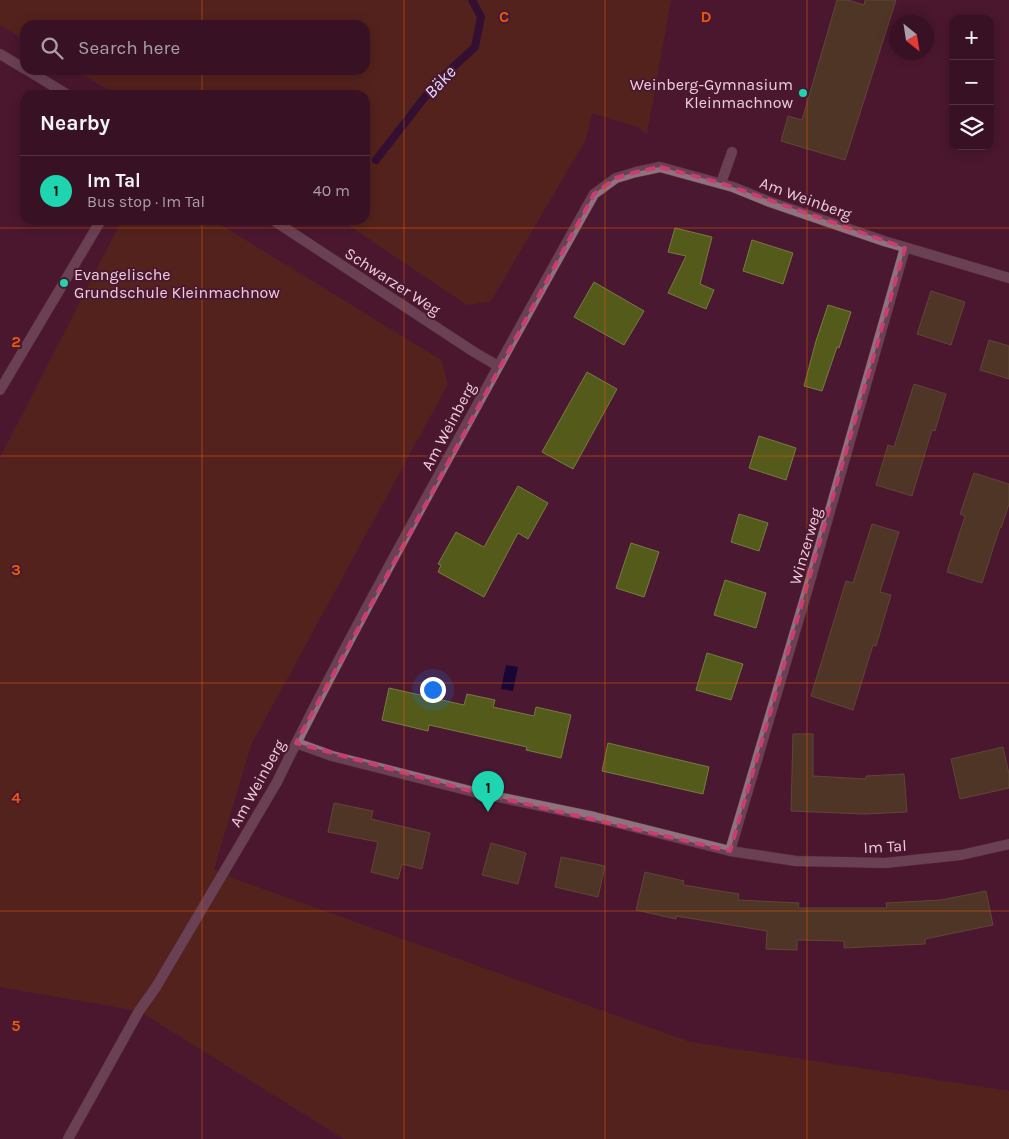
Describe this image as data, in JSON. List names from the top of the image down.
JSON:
{
  "streets": {
    "street": [
      "Am Weinberg",
      "Schwarzer Weg",
      "Winzerweg",
      "Im Tal"
    ]
  },
  "crossings": [
    ["Am Weinberg", "Schwarzer Weg"],
    ["Am Weinberg", "Winzerweg"],
    ["Am Weinberg", "Im Tal"],
    ["Winzerweg", "Im Tal"]
  ],
  "water": ["Bäke"],
  "places": ["Weinberg-Gymnasium Kleinmachnow", "Evangelische Grundschule Kleinmachnow"],
  "north": "bottom right",
  "page": {
    "map_buttons": ["+", "−"],
    "search": "Search here",
    "heading": "Nearby",
    "list": [
      {
        "mark": "1",
        "name": "Im Tal",
        "note": "Bus stop · Im Tal",
        "value": "40 m"
      }
    ],
    "pins": "1"
  },
  "grid": {
    "columns": ["C", "D"],
    "rows": [
      "2",
      "3",
      "4",
      "5"
    ]
  }
}
